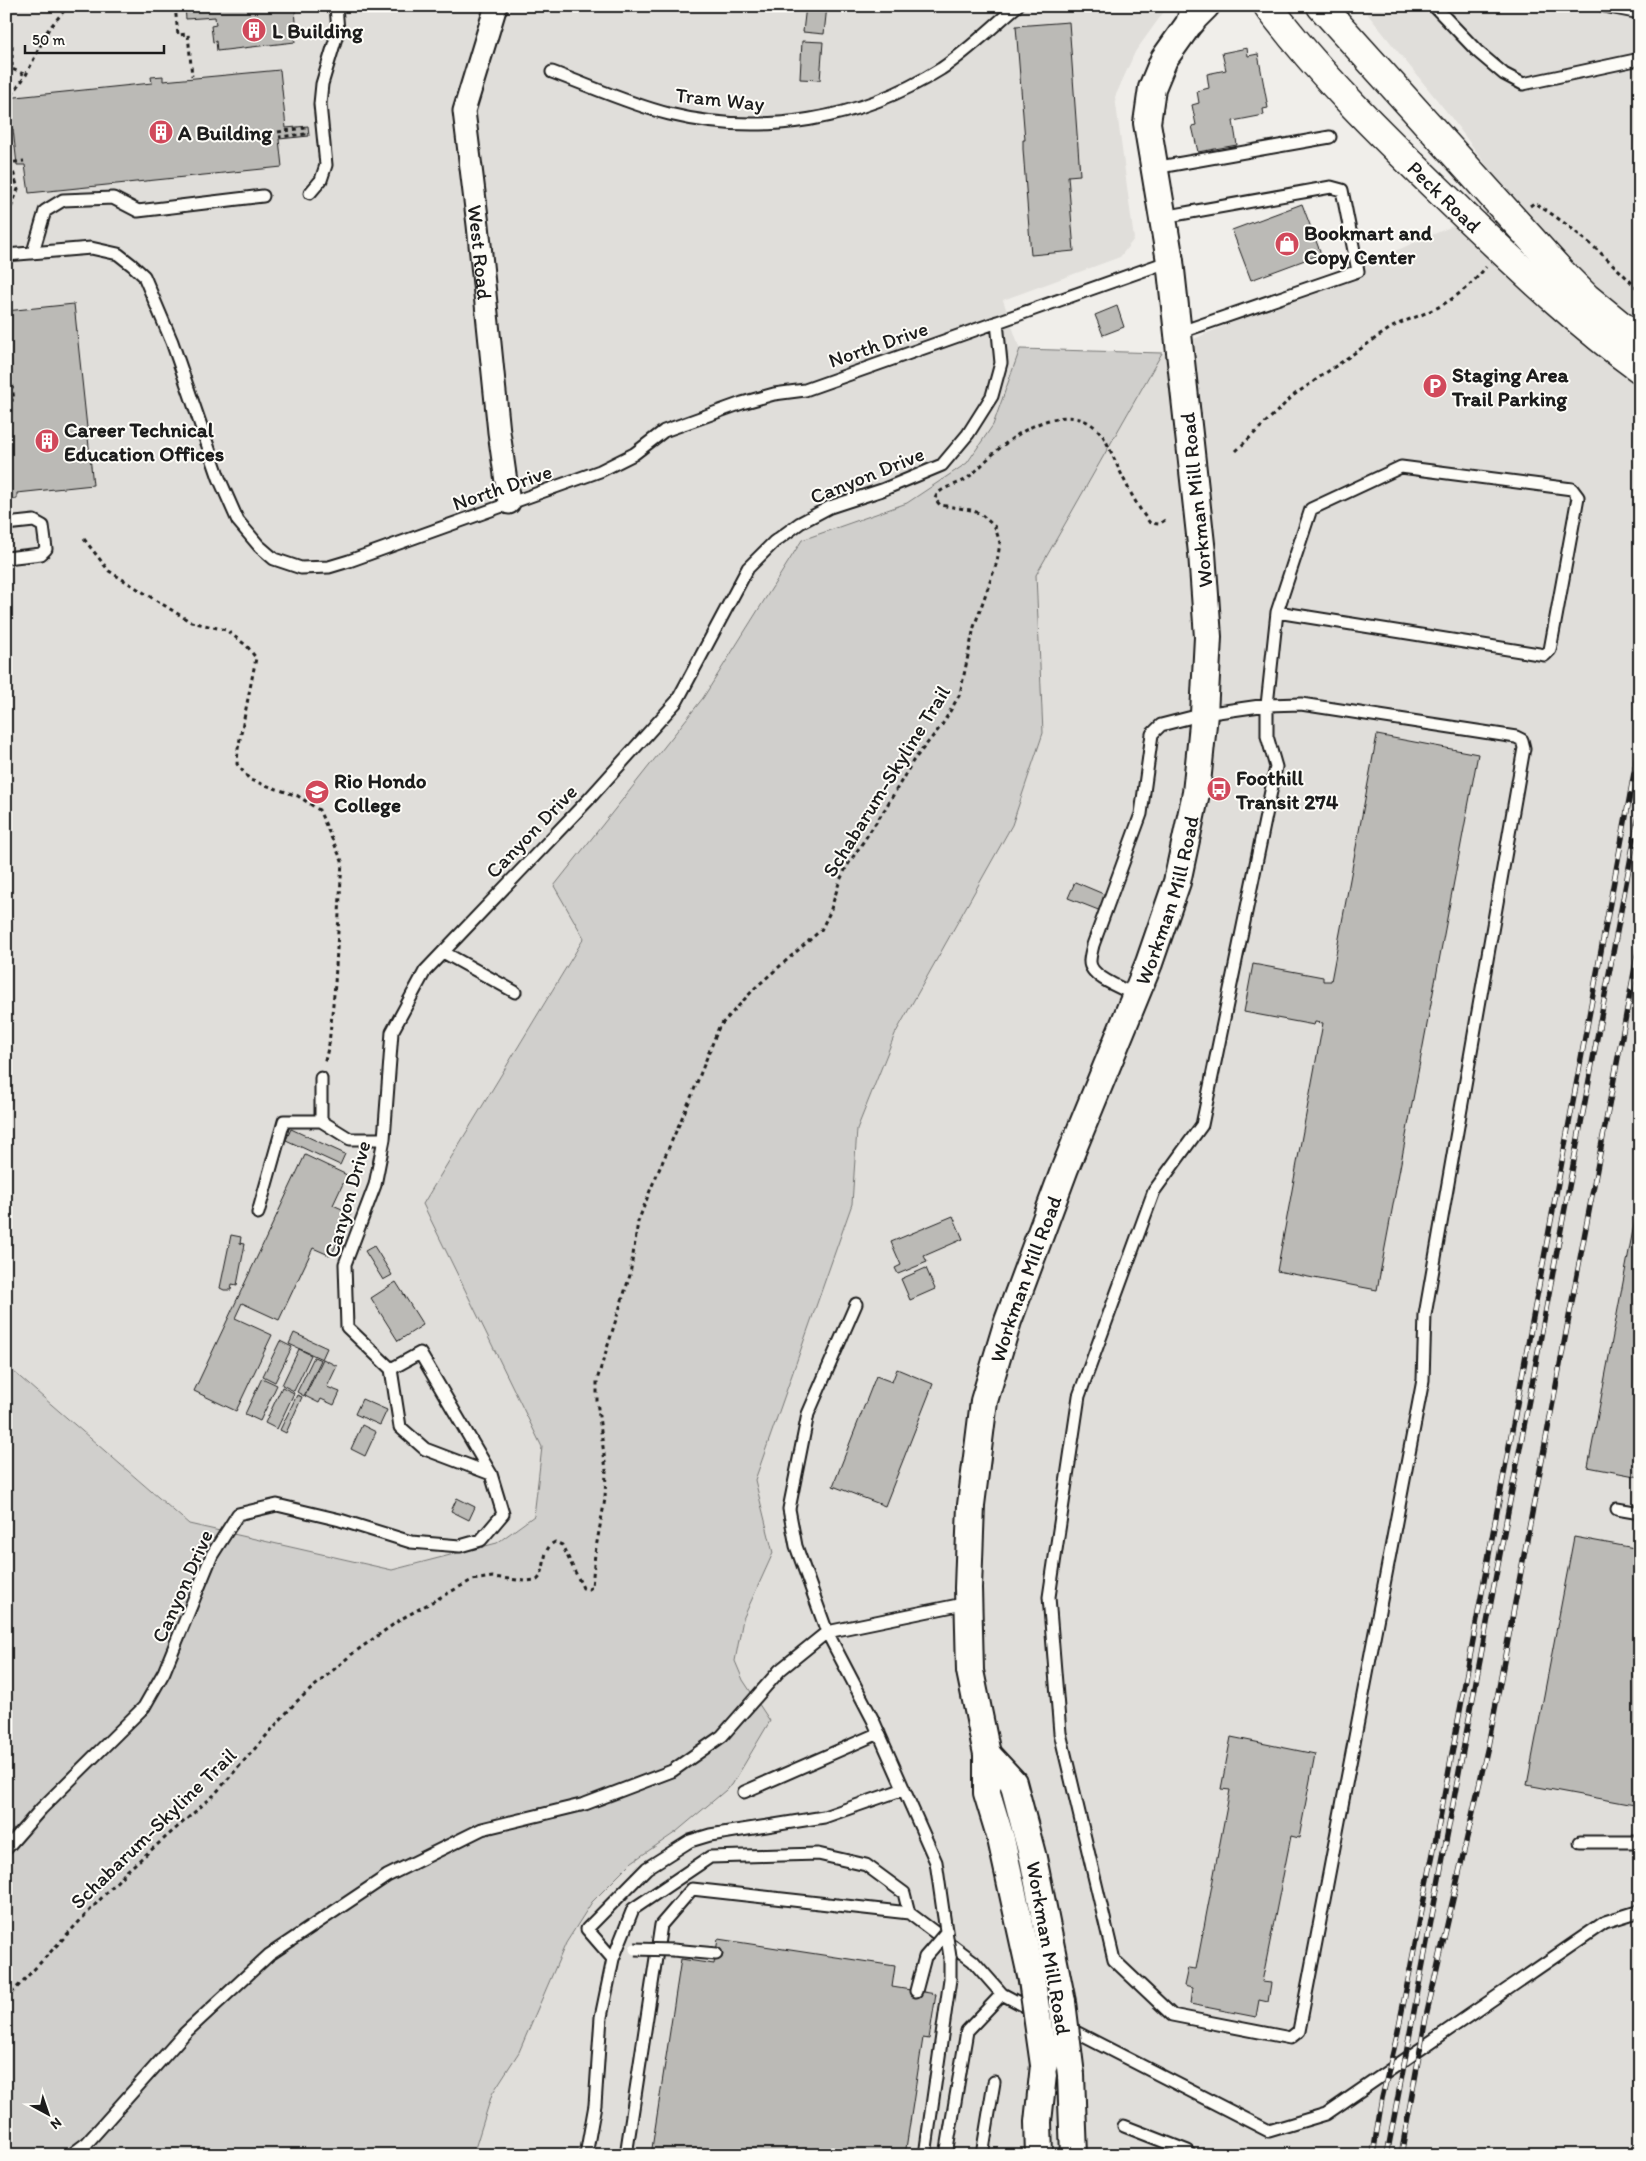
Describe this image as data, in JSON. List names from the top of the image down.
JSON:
{
  "streets": {
    "main road": ["Peck Road"],
    "street": ["West Road", "Workman Mill Road"],
    "lane": ["Tram Way", "North Drive", "Canyon Drive"],
    "path": ["Schabarum-Skyline Trail"]
  },
  "crossings": [
    ["West Road", "North Drive"],
    ["North Drive", "Canyon Drive"],
    ["North Drive", "Workman Mill Road"]
  ],
  "places": {
    "building": ["L Building", "A Building", "Career Technical Education Offices"],
    "shop": ["Bookmart and Copy Center"],
    "parking": ["Staging Area Trail Parking"],
    "bus stop": ["Foothill Transit 274"],
    "school or university": ["Rio Hondo College"]
  },
  "scale_bar": "50 m",
  "north": "bottom right"
}
